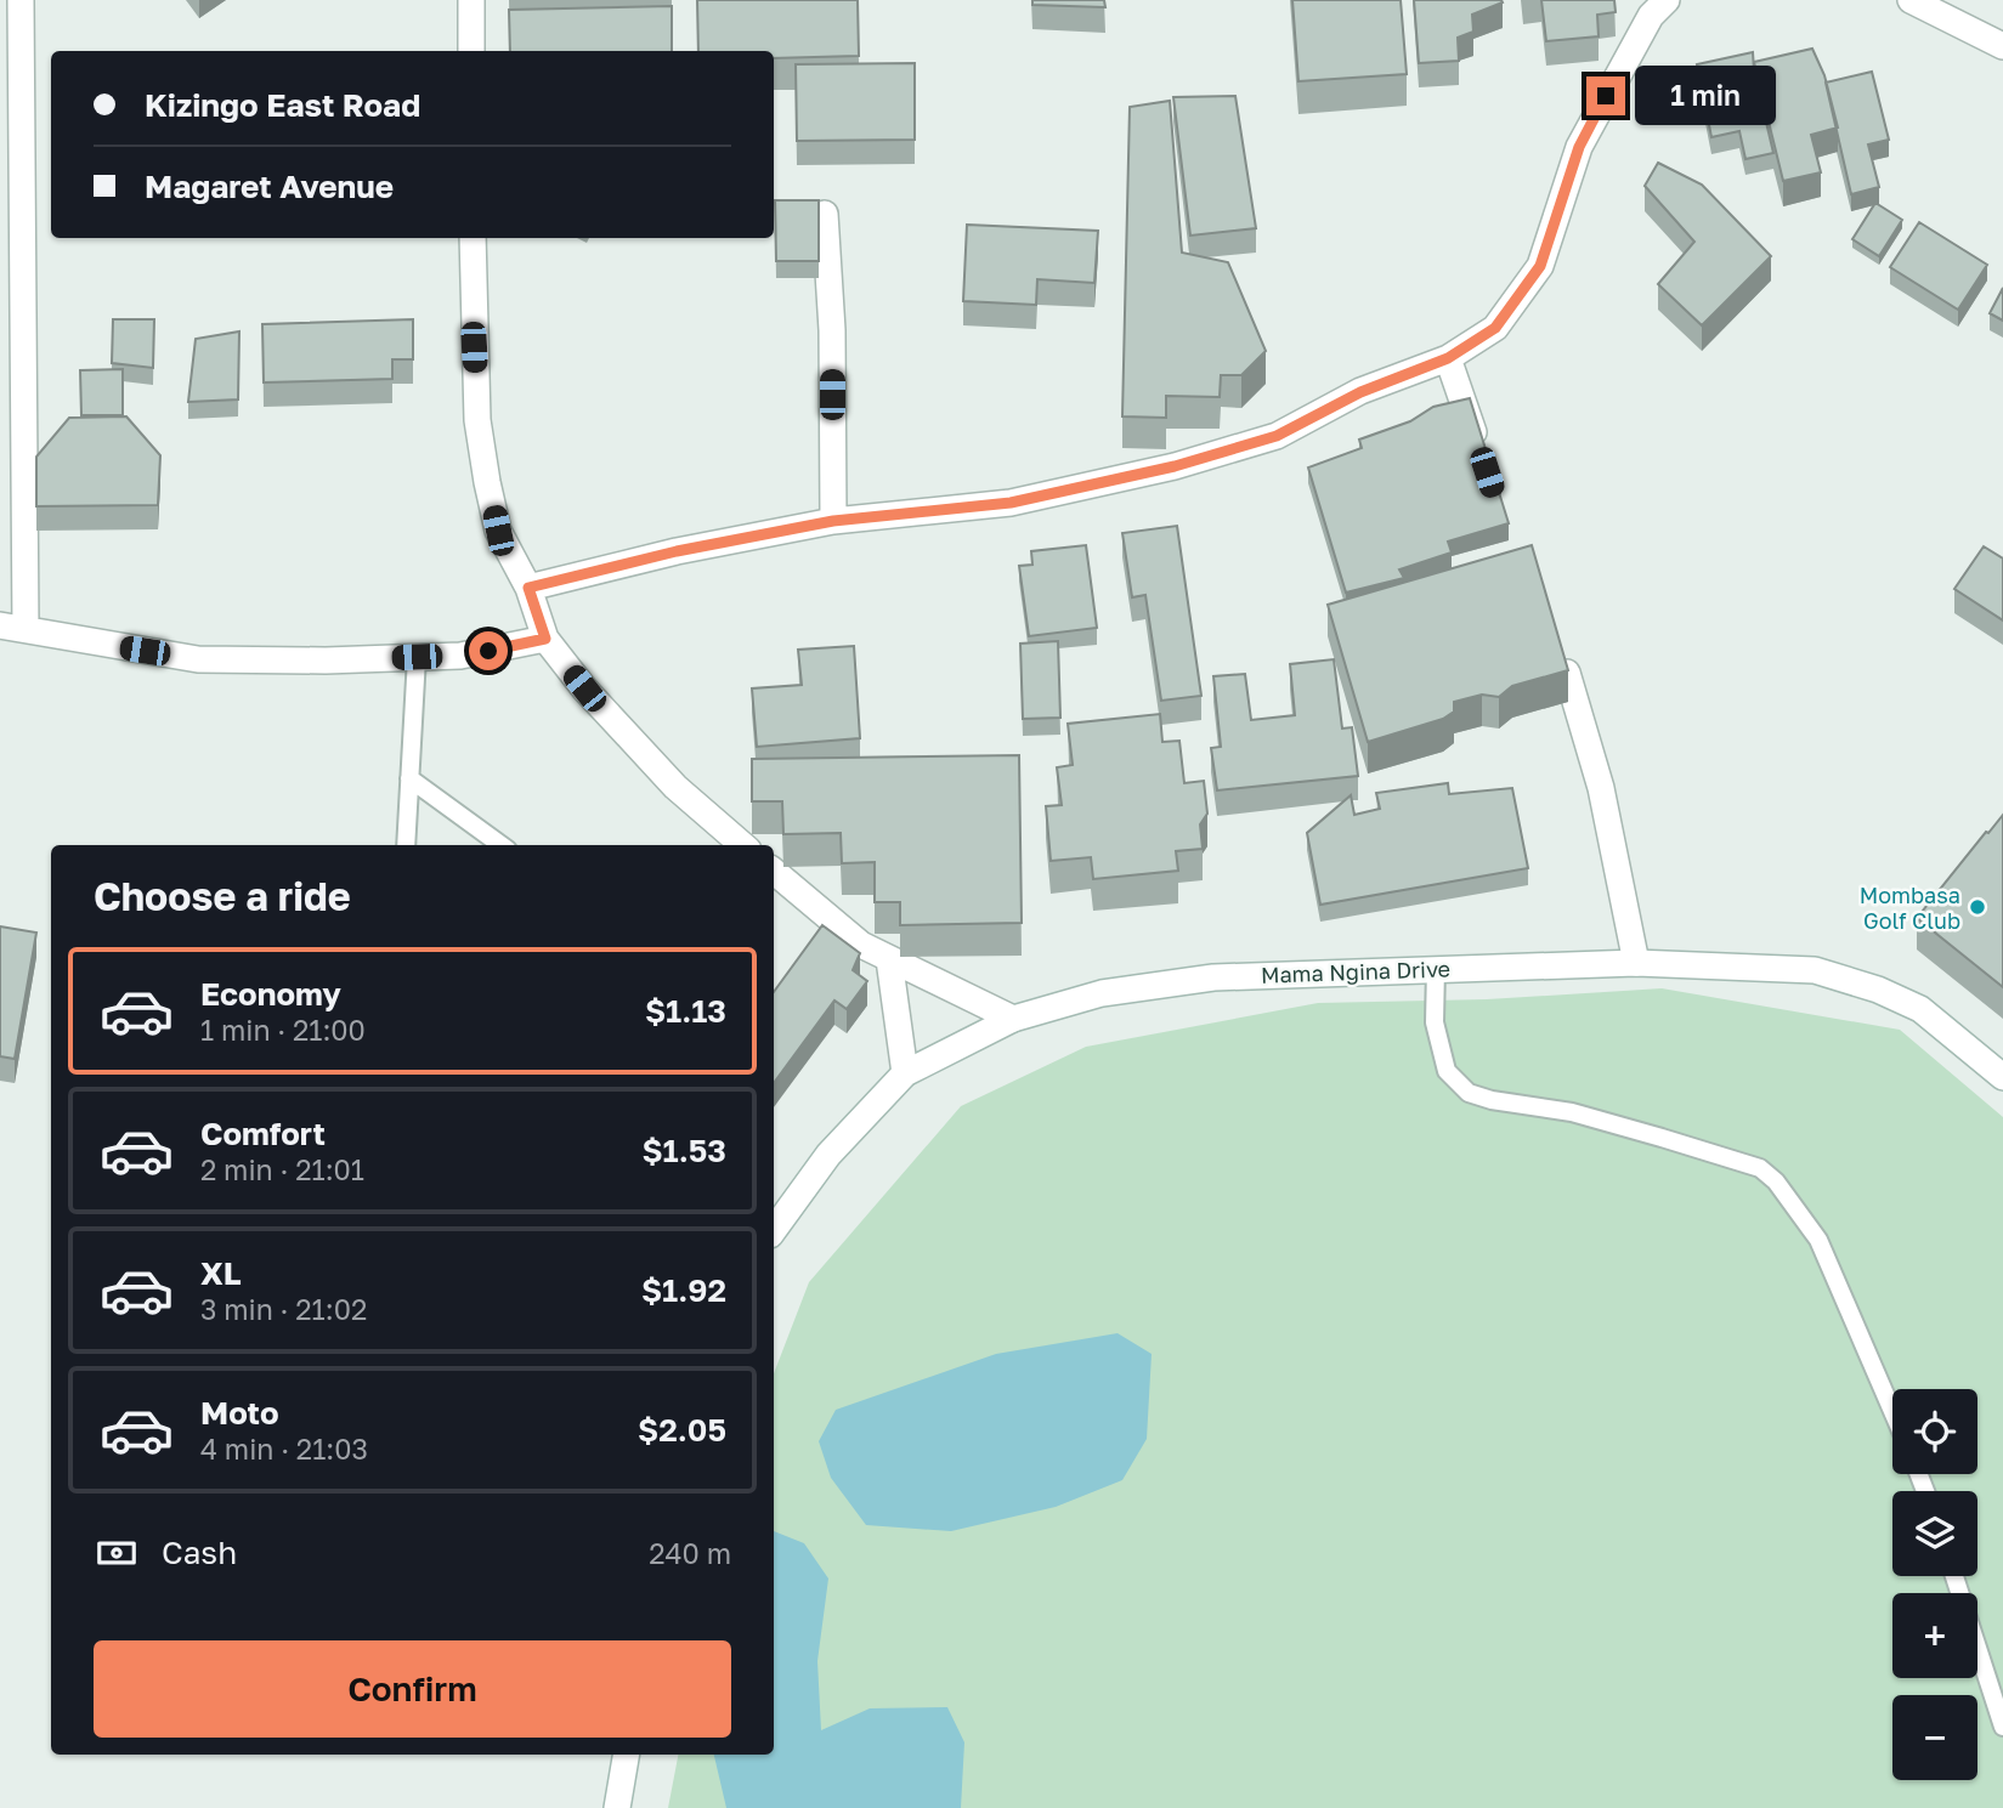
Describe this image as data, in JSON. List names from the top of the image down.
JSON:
{
  "streets": {
    "street": ["Mama Ngina Drive"]
  },
  "places": ["Mombasa Golf Club"],
  "page": {
    "banner": ["Kizingo East Road", "Magaret Avenue"],
    "bubble": "1 min",
    "heading": "Choose a ride",
    "list": [
      {
        "name": "Economy",
        "note": "1 min · 21:00",
        "value": "$1.13"
      },
      {
        "name": "Comfort",
        "note": "2 min · 21:01",
        "value": "$1.53"
      },
      {
        "name": "XL",
        "note": "3 min · 21:02",
        "value": "$1.92"
      },
      {
        "name": "Moto",
        "note": "4 min · 21:03",
        "value": "$2.05"
      }
    ],
    "map_buttons": ["+", "−"],
    "pay": ["Cash", "240 m"],
    "buttons": "Confirm"
  }
}
